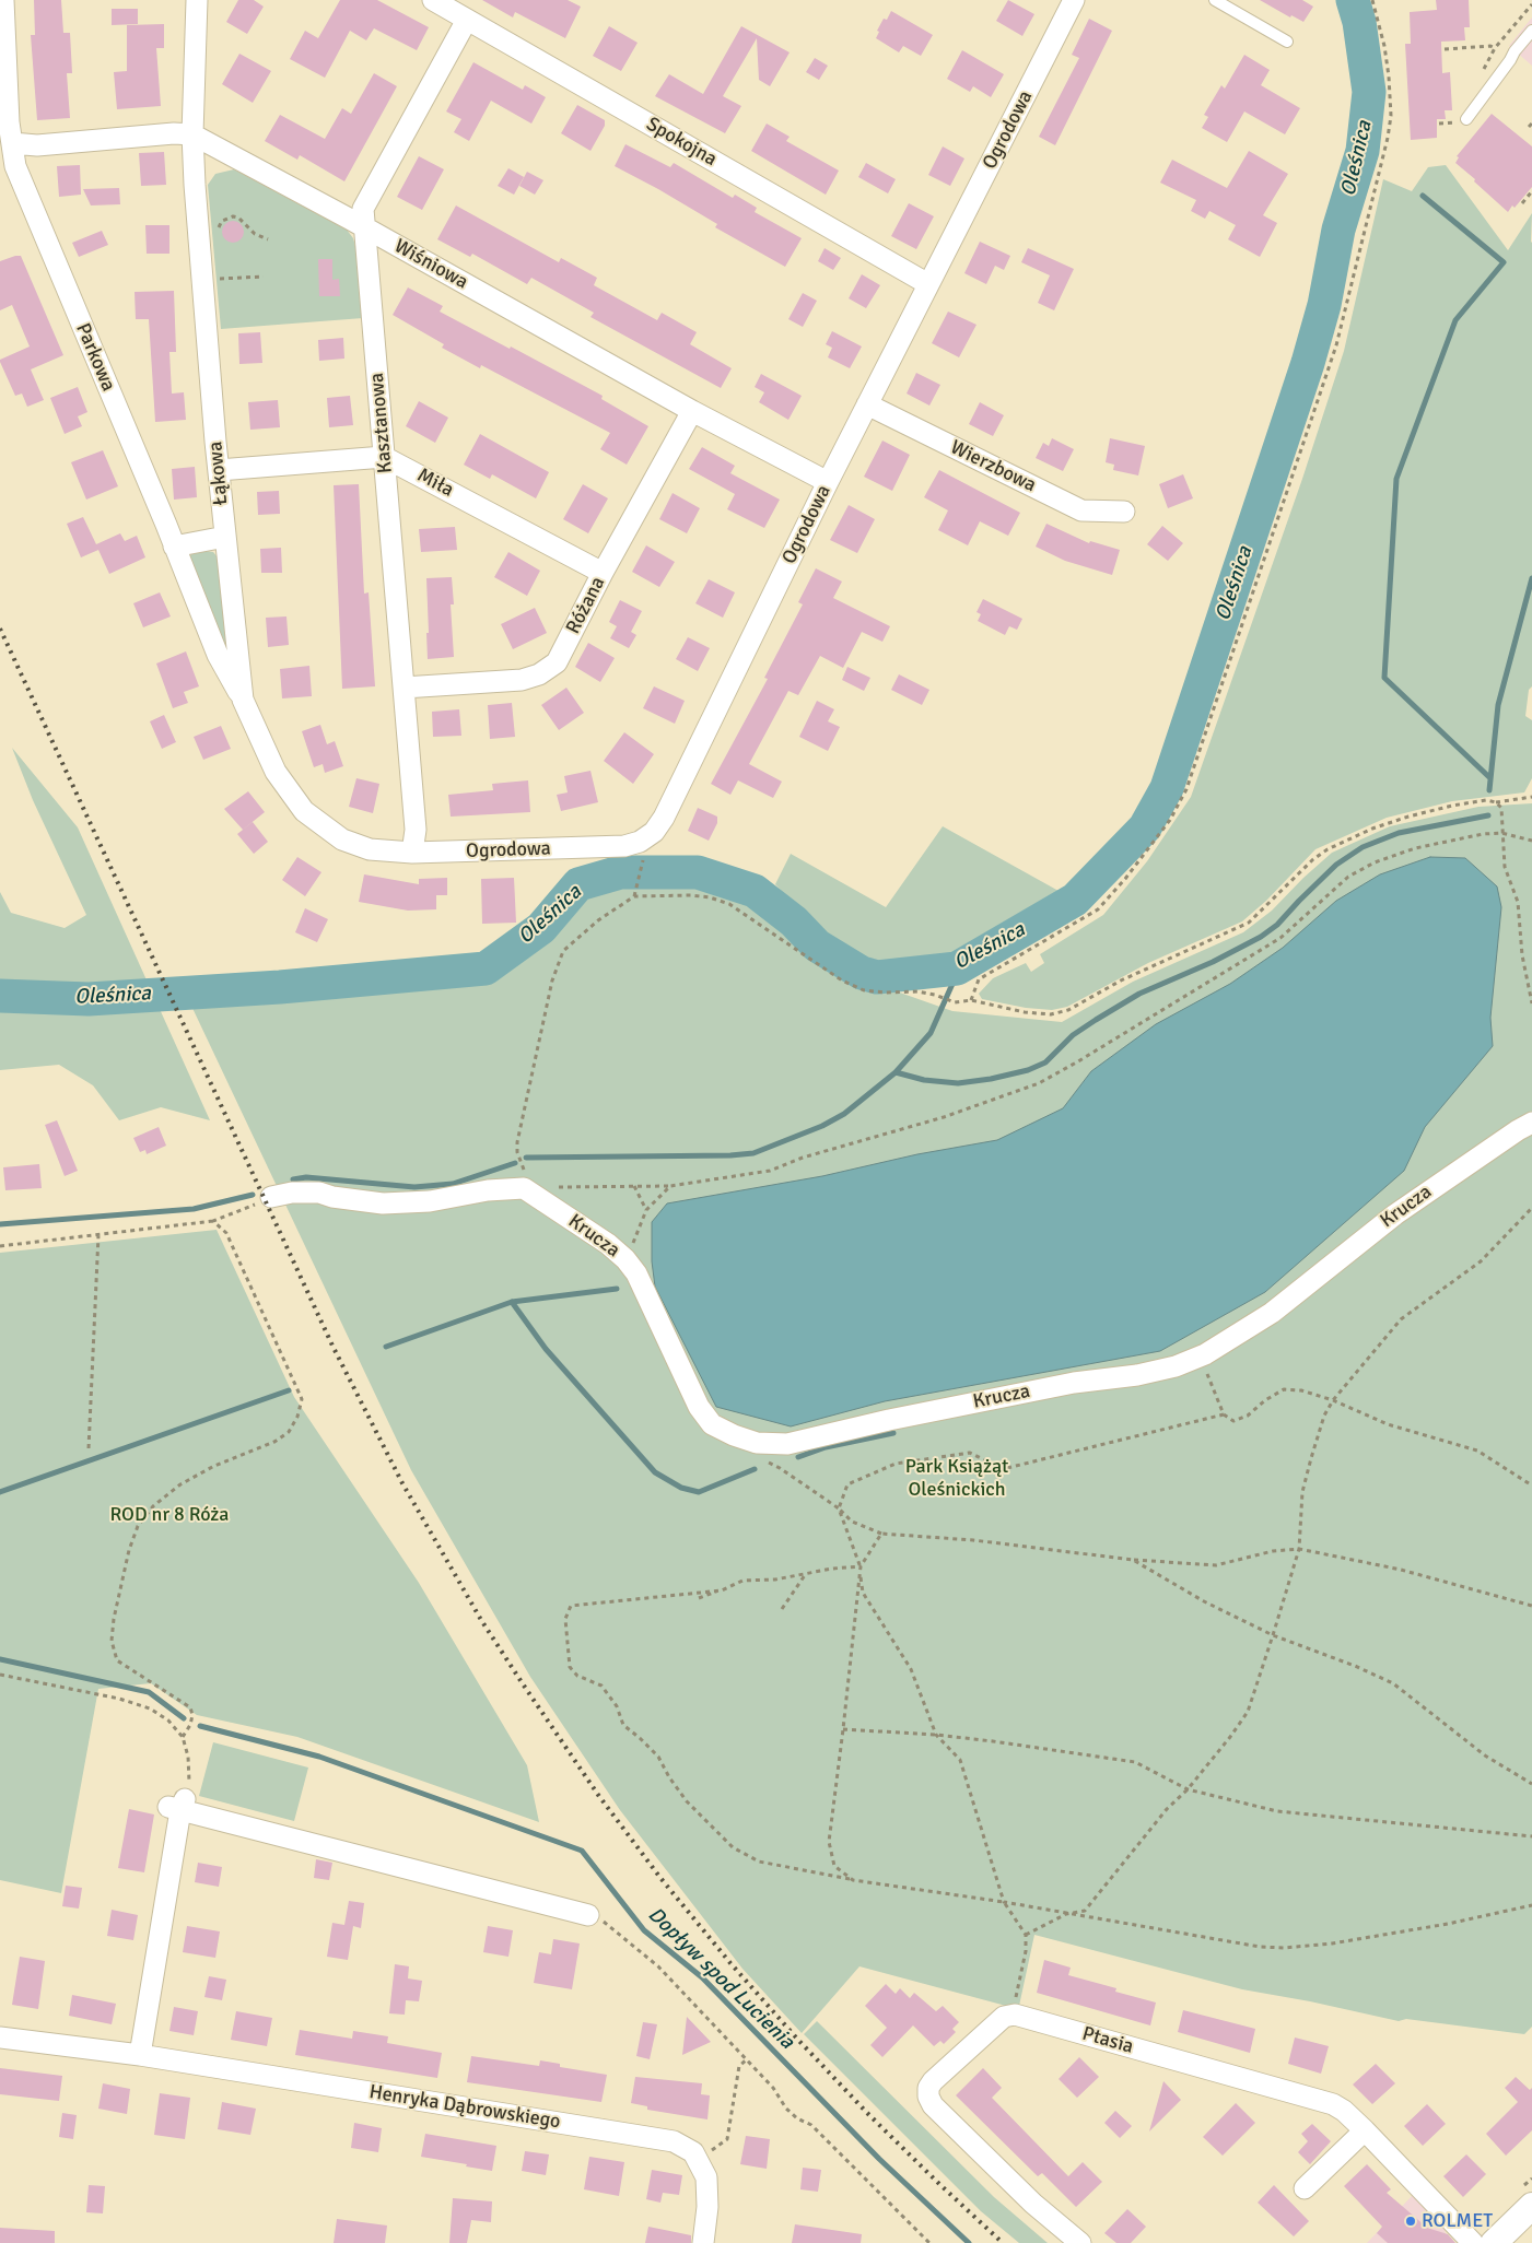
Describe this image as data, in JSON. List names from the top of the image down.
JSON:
{
  "streets": {
    "street": [
      "Ogrodowa",
      "Spokojna",
      "Wiśniowa",
      "Parkowa",
      "Kasztanowa",
      "Wierzbowa",
      "Łąkowa",
      "Miła",
      "Różana",
      "Krucza",
      "Ptasia",
      "Henryka Dąbrowskiego"
    ]
  },
  "crossings": [
    ["Ogrodowa", "Spokojna"],
    ["Ogrodowa", "Wiśniowa"],
    ["Ogrodowa", "Kasztanowa"],
    ["Ogrodowa", "Wierzbowa"],
    ["Ogrodowa", "Łąkowa"],
    ["Spokojna", "Kasztanowa"],
    ["Wiśniowa", "Parkowa"],
    ["Wiśniowa", "Kasztanowa"],
    ["Wiśniowa", "Łąkowa"],
    ["Wiśniowa", "Różana"],
    ["Parkowa", "Łąkowa"],
    ["Kasztanowa", "Łąkowa"],
    ["Kasztanowa", "Miła"],
    ["Kasztanowa", "Różana"],
    ["Miła", "Różana"]
  ],
  "water": ["Oleśnica", "Dopływ spod Lucienia"],
  "parks": ["Park Książąt Oleśnickich", "ROD nr 8 Róża"],
  "places": ["ROLMET"]
}
